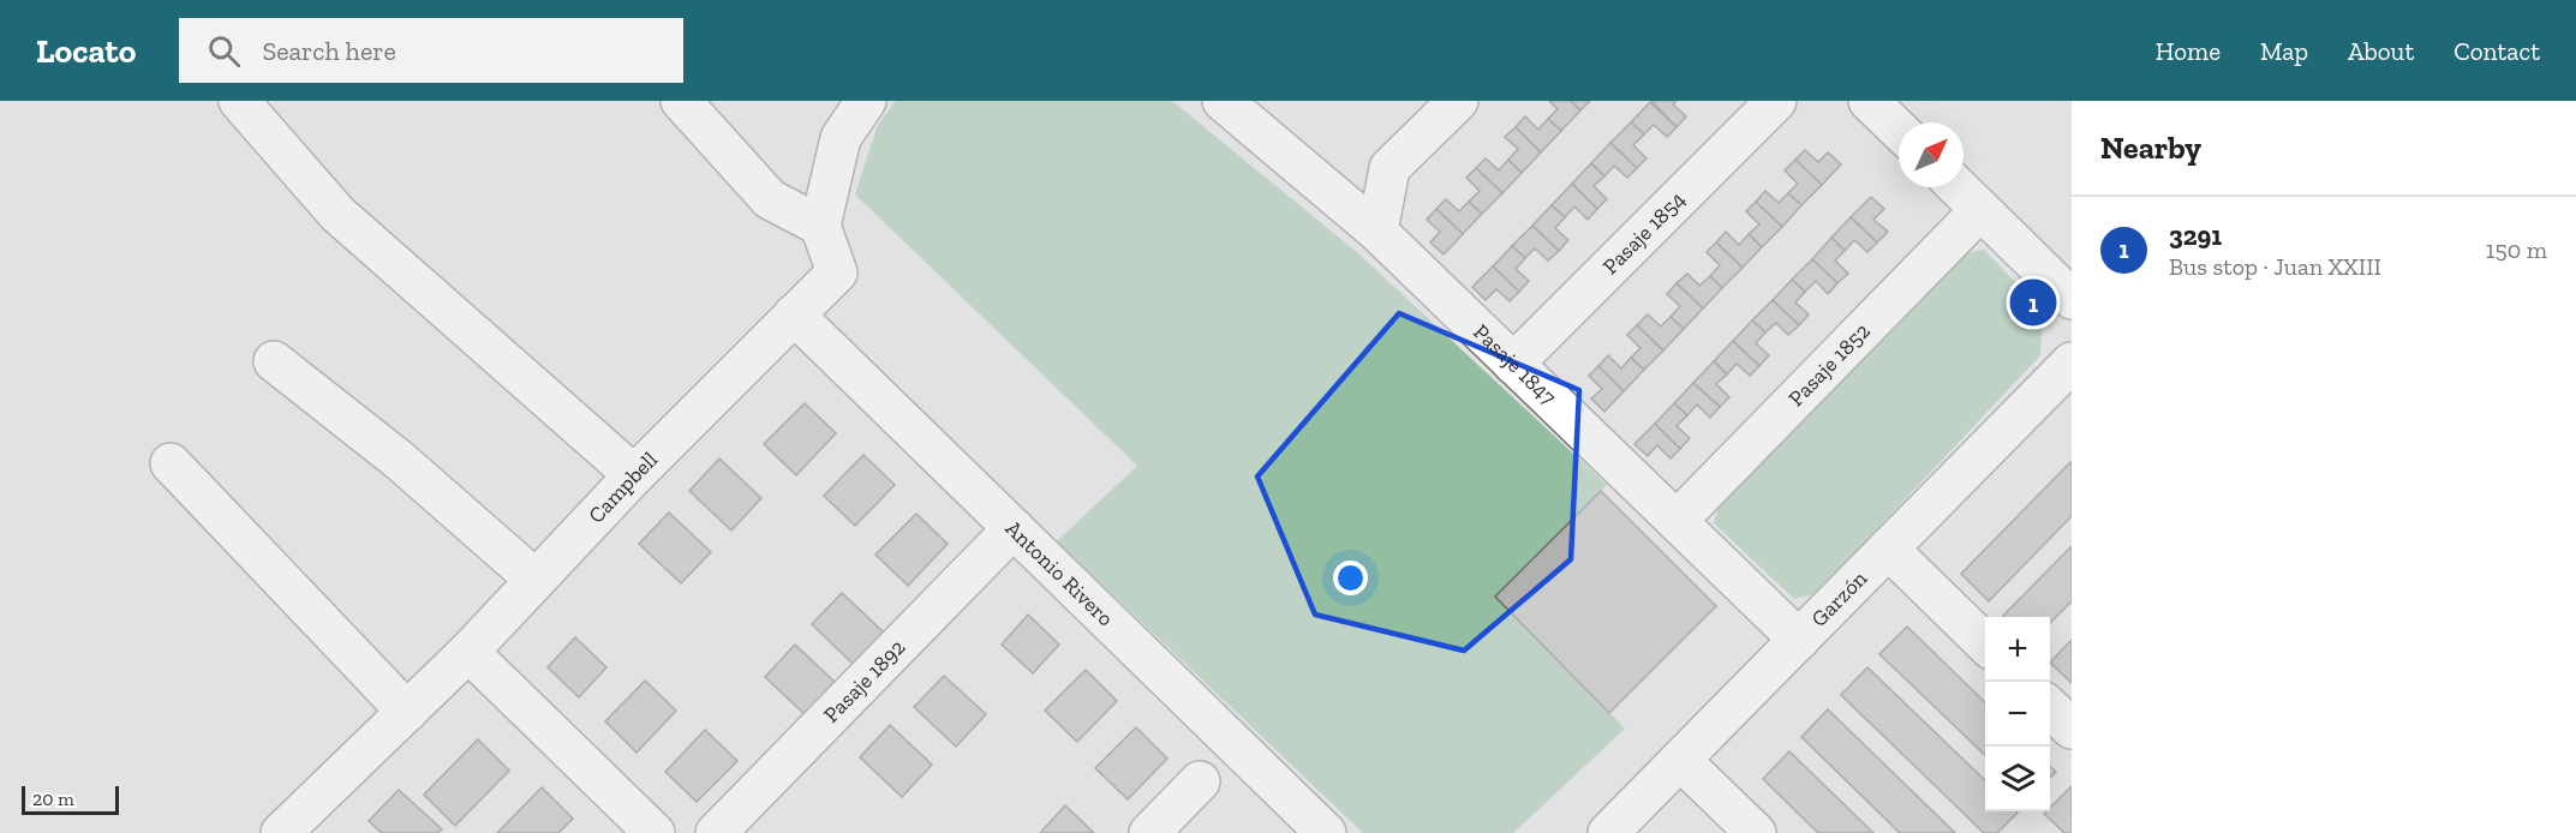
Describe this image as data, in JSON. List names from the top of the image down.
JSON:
{
  "streets": {
    "street": [
      "Pasaje 1854",
      "Pasaje 1847",
      "Pasaje 1852",
      "Campbell",
      "Antonio Rivero",
      "Garzón",
      "Pasaje 1892"
    ]
  },
  "crossings": [
    ["Pasaje 1854", "Pasaje 1847"],
    ["Pasaje 1847", "Pasaje 1852"],
    ["Pasaje 1847", "Garzón"],
    ["Campbell", "Antonio Rivero"],
    ["Antonio Rivero", "Pasaje 1892"]
  ],
  "scale_bar": "20 m",
  "north": "top right",
  "page": {
    "header": "Locato",
    "search": "Search here",
    "nav": [
      "Home",
      "Map",
      "About",
      "Contact"
    ],
    "heading": "Nearby",
    "list": [
      {
        "mark": "1",
        "name": "3291",
        "note": "Bus stop · Juan XXIII",
        "value": "150 m"
      }
    ],
    "pins": "1",
    "map_buttons": ["+", "−"],
    "scale": "20 m"
  }
}
